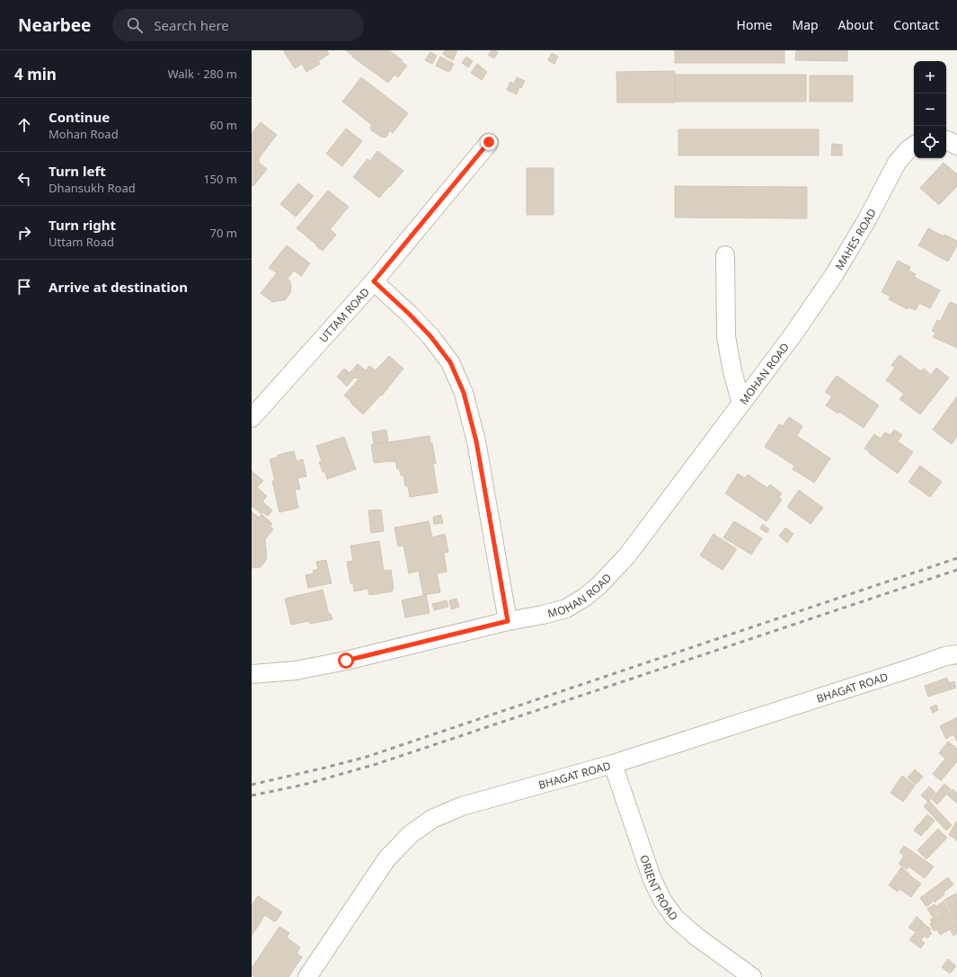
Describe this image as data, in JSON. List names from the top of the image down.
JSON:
{
  "streets": {
    "street": [
      "MAHES ROAD",
      "UTTAM ROAD",
      "MOHAN ROAD",
      "BHAGAT ROAD",
      "ORIENT ROAD"
    ]
  },
  "crossings": [
    ["MAHES ROAD", "MOHAN ROAD"],
    ["BHAGAT ROAD", "ORIENT ROAD"]
  ],
  "page": {
    "header": "Nearbee",
    "search": "Search here",
    "nav": [
      "Home",
      "Map",
      "About",
      "Contact"
    ],
    "heading": ["4 min", "Walk · 280 m"],
    "map_buttons": ["+", "−"],
    "list": [
      ["Continue", "Mohan Road", "60 m"],
      ["Turn left", "Dhansukh Road", "150 m"],
      ["Turn right", "Uttam Road", "70 m"],
      "Arrive at destination"
    ]
  }
}
